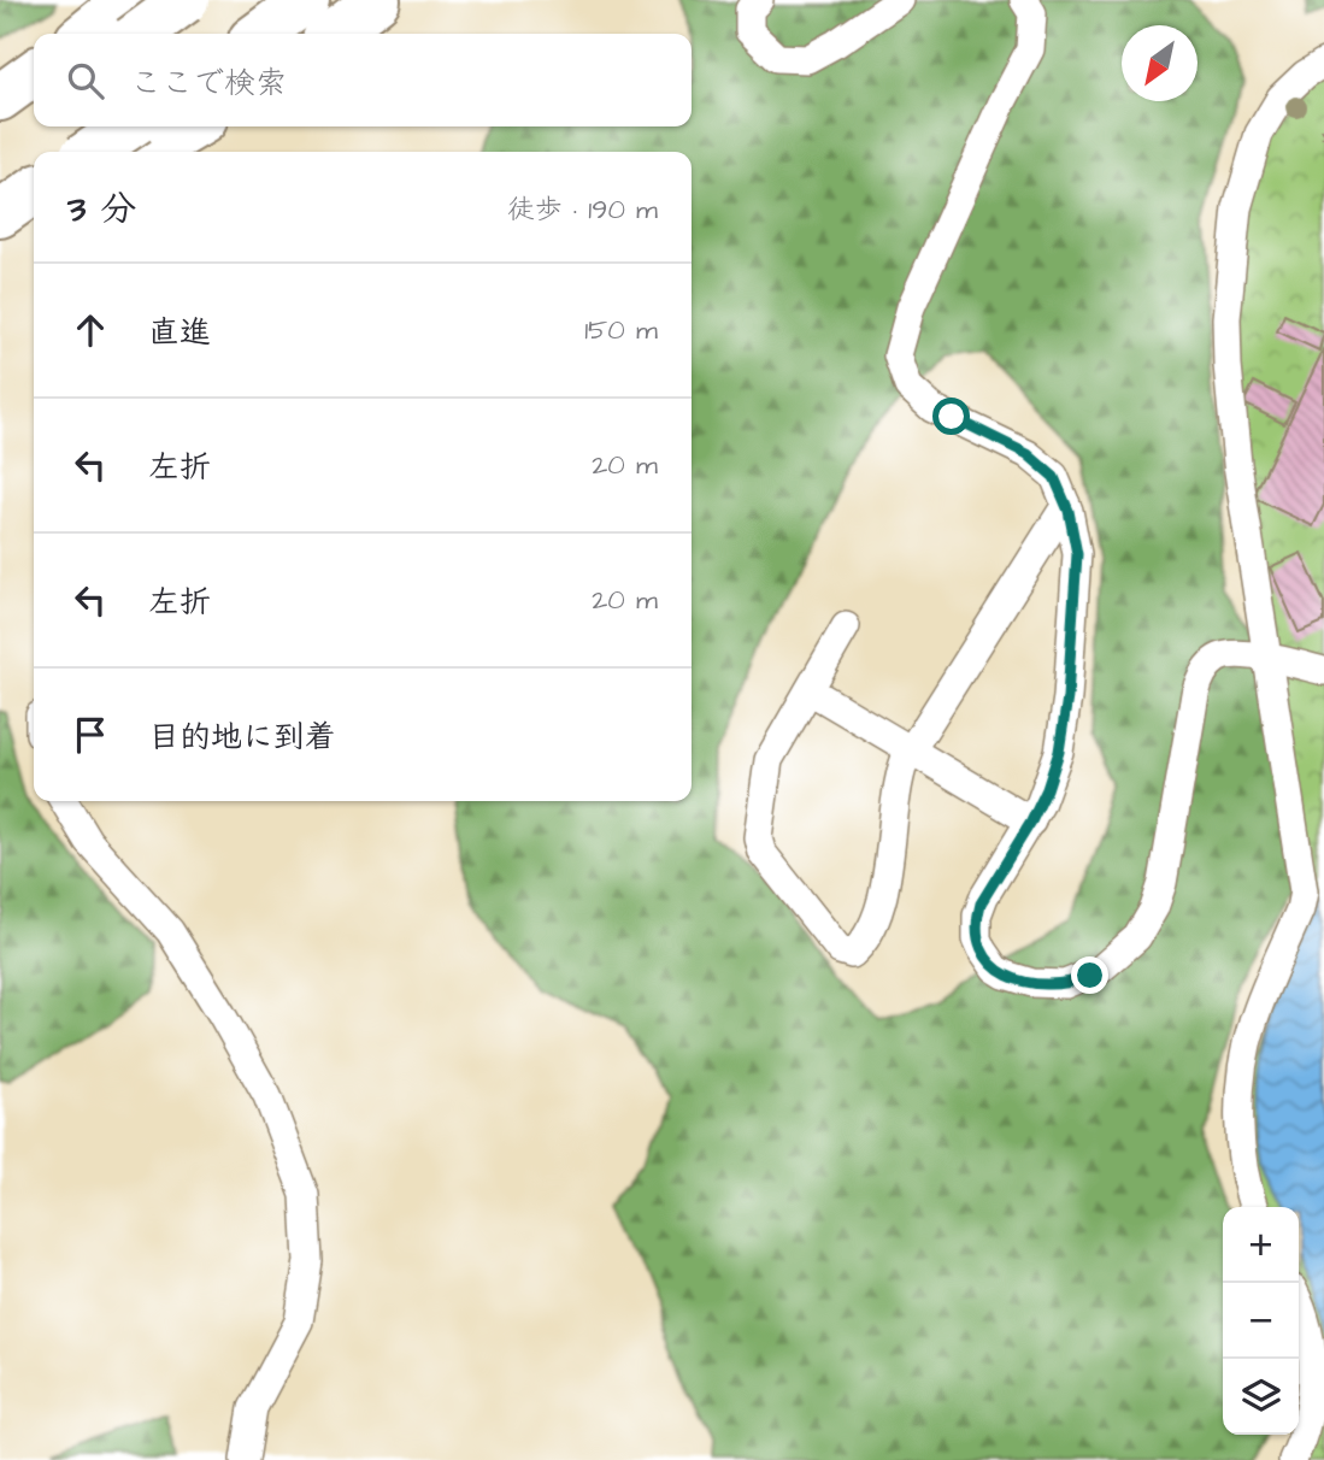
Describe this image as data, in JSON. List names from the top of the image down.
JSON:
{
  "north": "bottom left",
  "page": {
    "search": "ここで検索",
    "heading": ["3 分", "徒歩 · 190 m"],
    "list": [
      ["直進", "150 m"],
      ["左折", "20 m"],
      ["左折", "20 m"],
      "目的地に到着"
    ],
    "map_buttons": ["+", "−"]
  }
}
